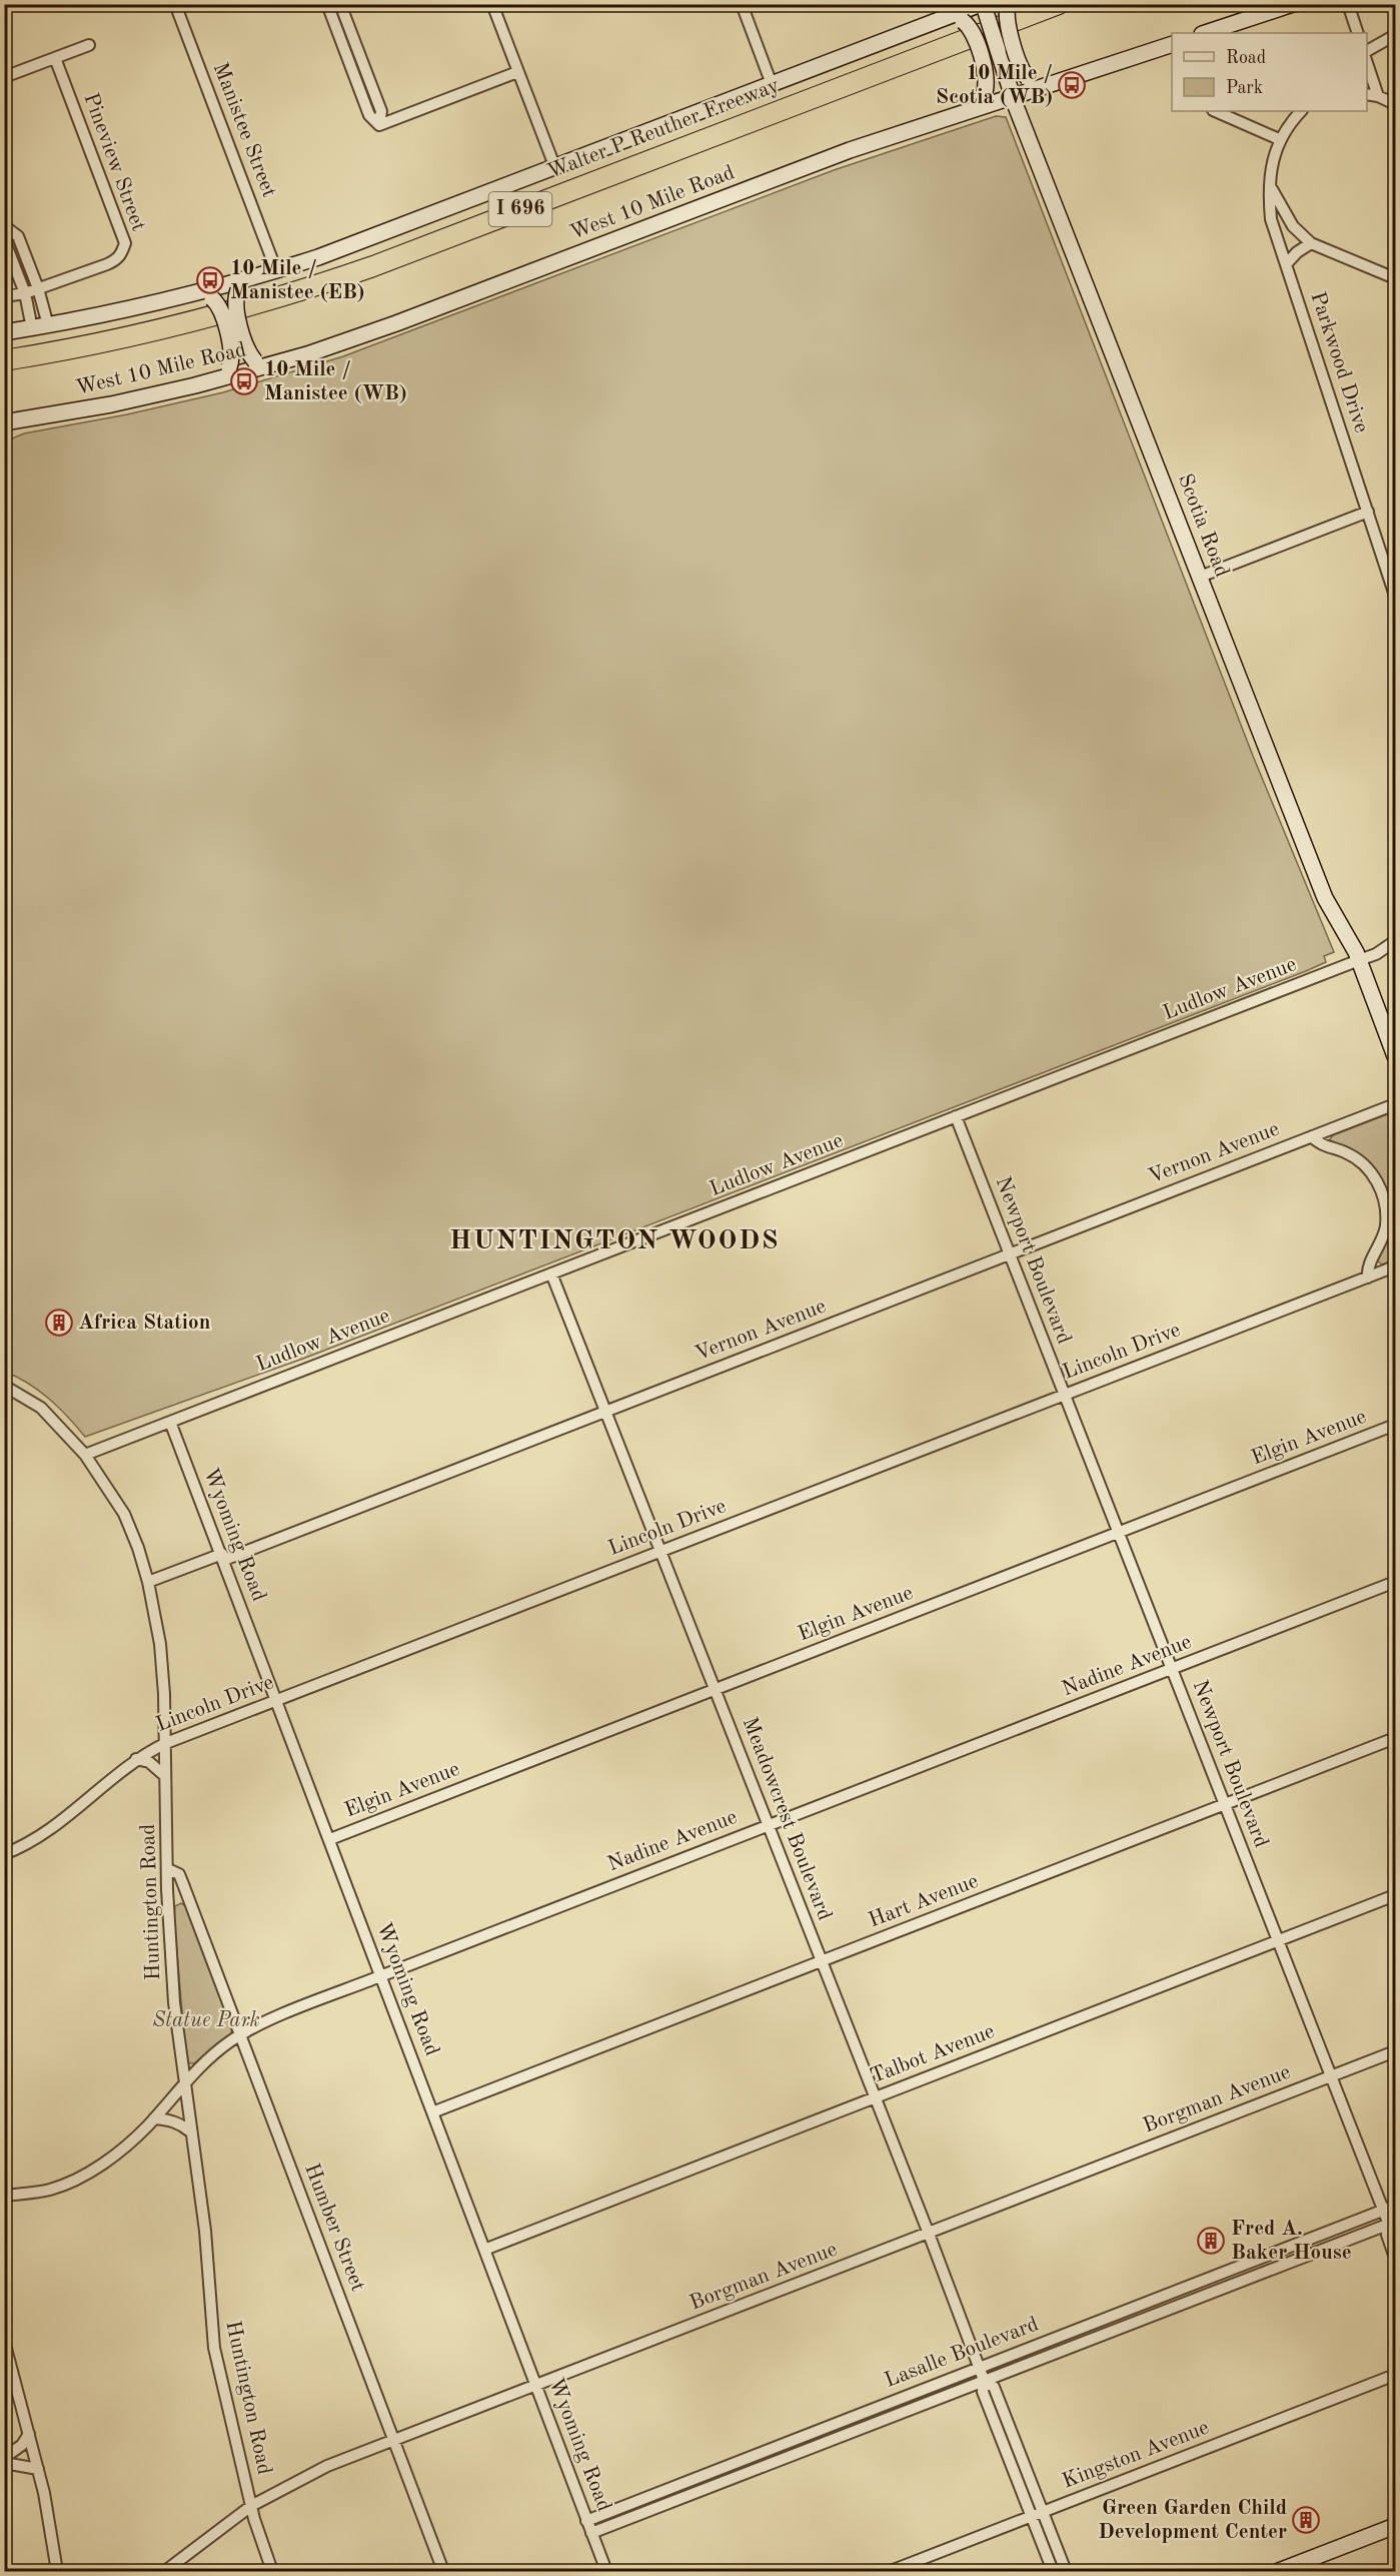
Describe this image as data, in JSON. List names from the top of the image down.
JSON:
{
  "streets": {
    "highway": ["Walter P Reuther Freeway", "I 696"],
    "main road": ["West 10 Mile Road", "Scotia Road"],
    "street": [
      "Manistee Street",
      "Pineview Street",
      "Parkwood Drive",
      "Ludlow Avenue",
      "Vernon Avenue",
      "Newport Boulevard",
      "Lincoln Drive",
      "Elgin Avenue",
      "Wyoming Road",
      "Nadine Avenue",
      "Meadowcrest Boulevard",
      "Hart Avenue",
      "Huntington Road",
      "Talbot Avenue",
      "Borgman Avenue",
      "Humber Street",
      "Lasalle Boulevard",
      "Kingston Avenue"
    ]
  },
  "crossings": [
    ["West 10 Mile Road", "Scotia Road"],
    ["Scotia Road", "Ludlow Avenue"],
    ["Ludlow Avenue", "Newport Boulevard"],
    ["Ludlow Avenue", "Wyoming Road"],
    ["Ludlow Avenue", "Meadowcrest Boulevard"],
    ["Ludlow Avenue", "Huntington Road"],
    ["Vernon Avenue", "Newport Boulevard"],
    ["Vernon Avenue", "Lincoln Drive"],
    ["Vernon Avenue", "Wyoming Road"],
    ["Vernon Avenue", "Meadowcrest Boulevard"],
    ["Vernon Avenue", "Huntington Road"],
    ["Newport Boulevard", "Lincoln Drive"],
    ["Newport Boulevard", "Elgin Avenue"],
    ["Newport Boulevard", "Nadine Avenue"],
    ["Newport Boulevard", "Hart Avenue"],
    ["Newport Boulevard", "Talbot Avenue"],
    ["Newport Boulevard", "Borgman Avenue"],
    ["Newport Boulevard", "Lasalle Boulevard"],
    ["Lincoln Drive", "Wyoming Road"],
    ["Lincoln Drive", "Meadowcrest Boulevard"],
    ["Lincoln Drive", "Huntington Road"],
    ["Elgin Avenue", "Wyoming Road"],
    ["Elgin Avenue", "Meadowcrest Boulevard"],
    ["Wyoming Road", "Nadine Avenue"],
    ["Wyoming Road", "Hart Avenue"],
    ["Wyoming Road", "Talbot Avenue"],
    ["Wyoming Road", "Borgman Avenue"],
    ["Wyoming Road", "Lasalle Boulevard"],
    ["Nadine Avenue", "Meadowcrest Boulevard"],
    ["Nadine Avenue", "Huntington Road"],
    ["Nadine Avenue", "Humber Street"],
    ["Meadowcrest Boulevard", "Hart Avenue"],
    ["Meadowcrest Boulevard", "Talbot Avenue"],
    ["Meadowcrest Boulevard", "Borgman Avenue"],
    ["Meadowcrest Boulevard", "Lasalle Boulevard"],
    ["Meadowcrest Boulevard", "Kingston Avenue"],
    ["Huntington Road", "Borgman Avenue"],
    ["Huntington Road", "Humber Street"],
    ["Borgman Avenue", "Humber Street"]
  ],
  "districts": ["HUNTINGTON WOODS"],
  "parks": ["Statue Park"],
  "places": {
    "bus stop": ["10 Mile / Scotia (WB)", "10 Mile / Manistee (EB)", "10 Mile / Manistee (WB)"],
    "building": ["Africa Station", "Fred A. Baker House", "Green Garden Child Development Center"]
  },
  "legend": ["Road", "Park"]
}
